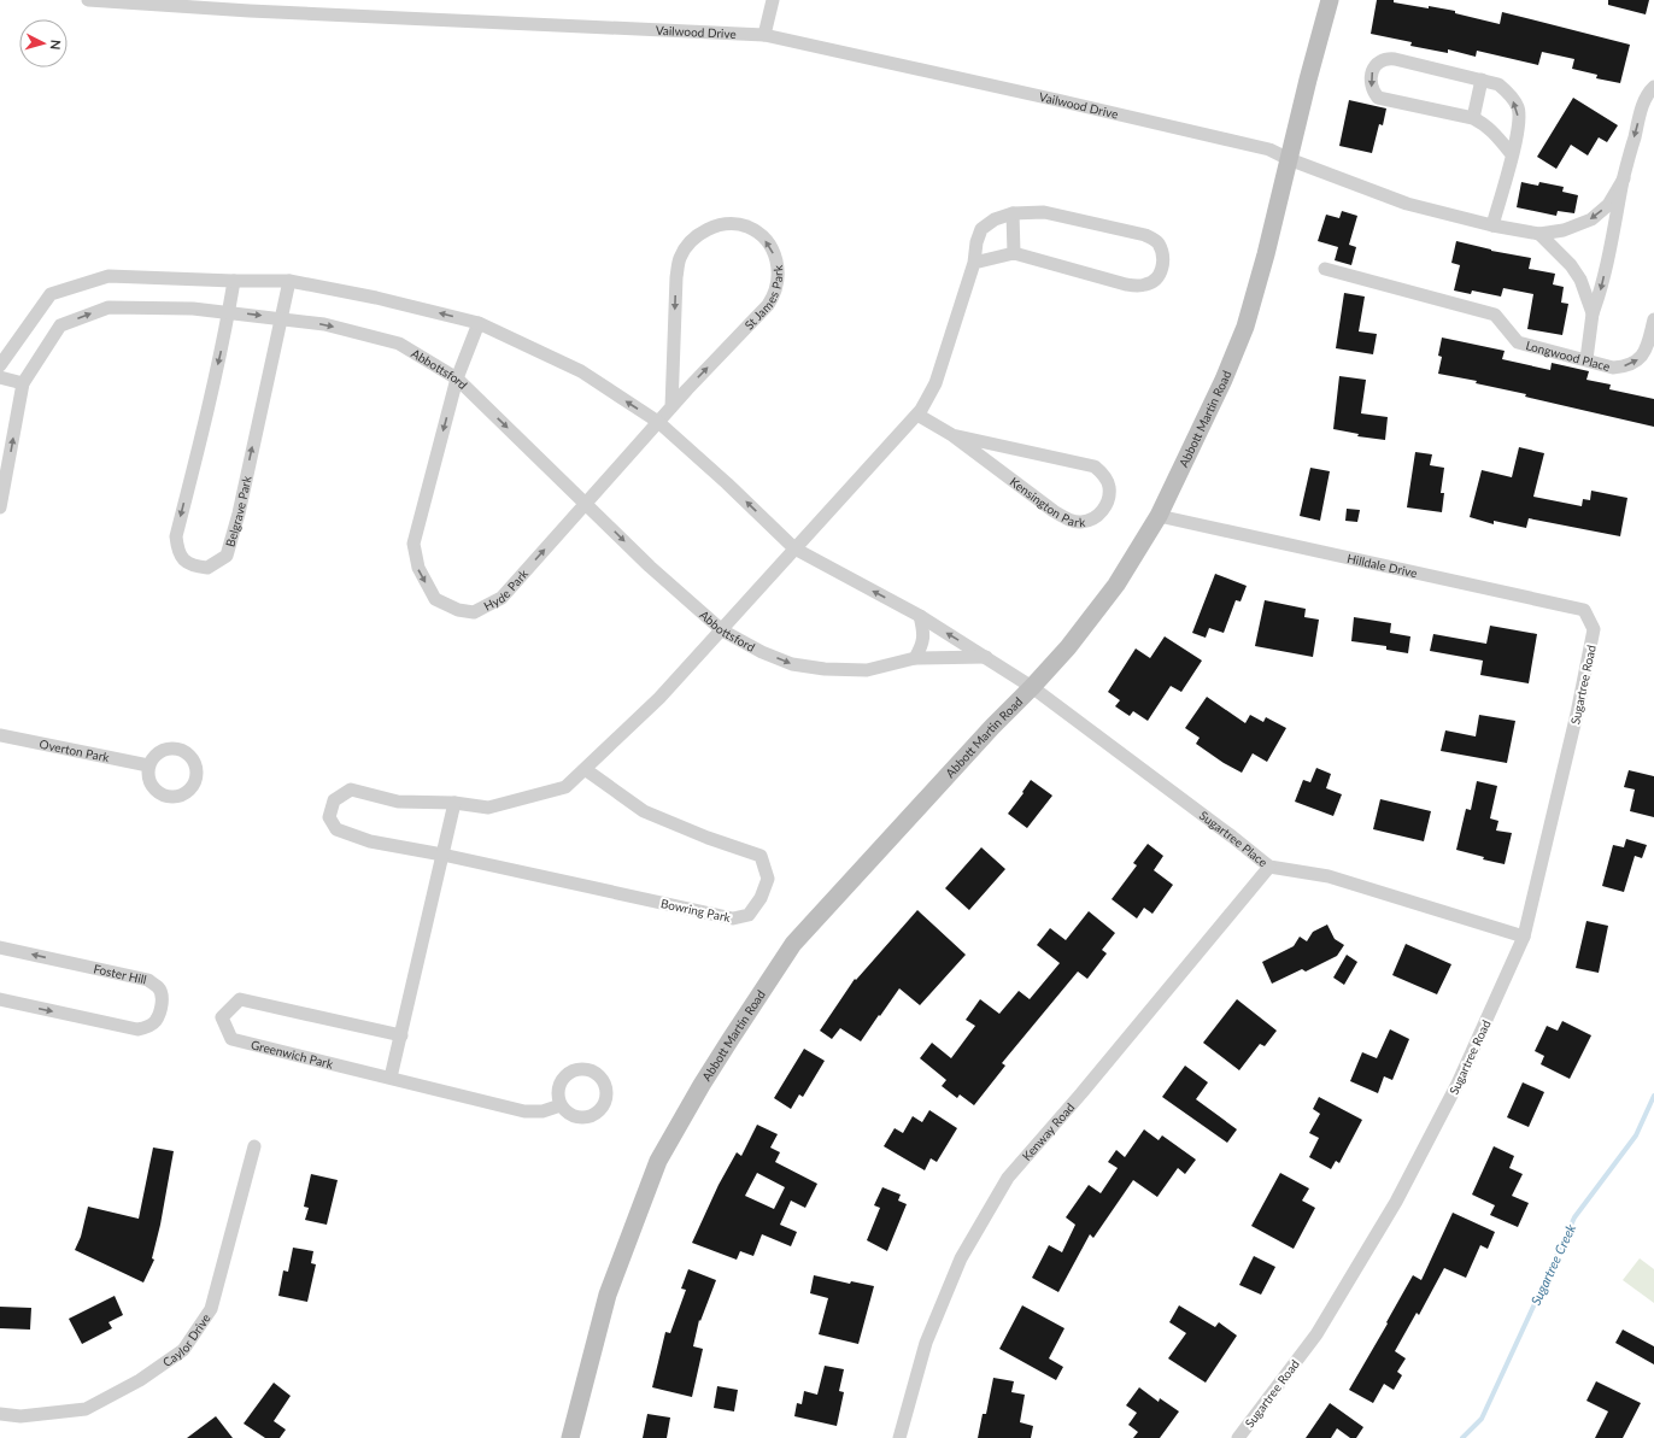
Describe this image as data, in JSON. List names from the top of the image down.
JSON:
{
  "streets": {
    "main road": ["Abbott Martin Road"],
    "street": [
      "Vailwood Drive",
      "St James Park",
      "Longwood Place",
      "Abbottsford",
      "Kensington Park",
      "Belgrave Park",
      "Hilldale Drive",
      "Hyde Park",
      "Sugartree Road",
      "Overton Park",
      "Sugartree Place",
      "Bowring Park",
      "Foster Hill",
      "Greenwich Park",
      "Kenway Road",
      "Caylor Drive"
    ]
  },
  "crossings": [
    ["Vailwood Drive", "Abbott Martin Road"],
    ["St James Park", "Hyde Park"],
    ["Abbottsford", "Belgrave Park"],
    ["Abbottsford", "Hyde Park"],
    ["Abbottsford", "Bowring Park"],
    ["Abbott Martin Road", "Hilldale Drive"],
    ["Abbott Martin Road", "Sugartree Place"],
    ["Hilldale Drive", "Sugartree Road"],
    ["Sugartree Road", "Sugartree Place"],
    ["Sugartree Place", "Kenway Road"]
  ],
  "water": ["Sugartree Creek"],
  "north": "right"
}
